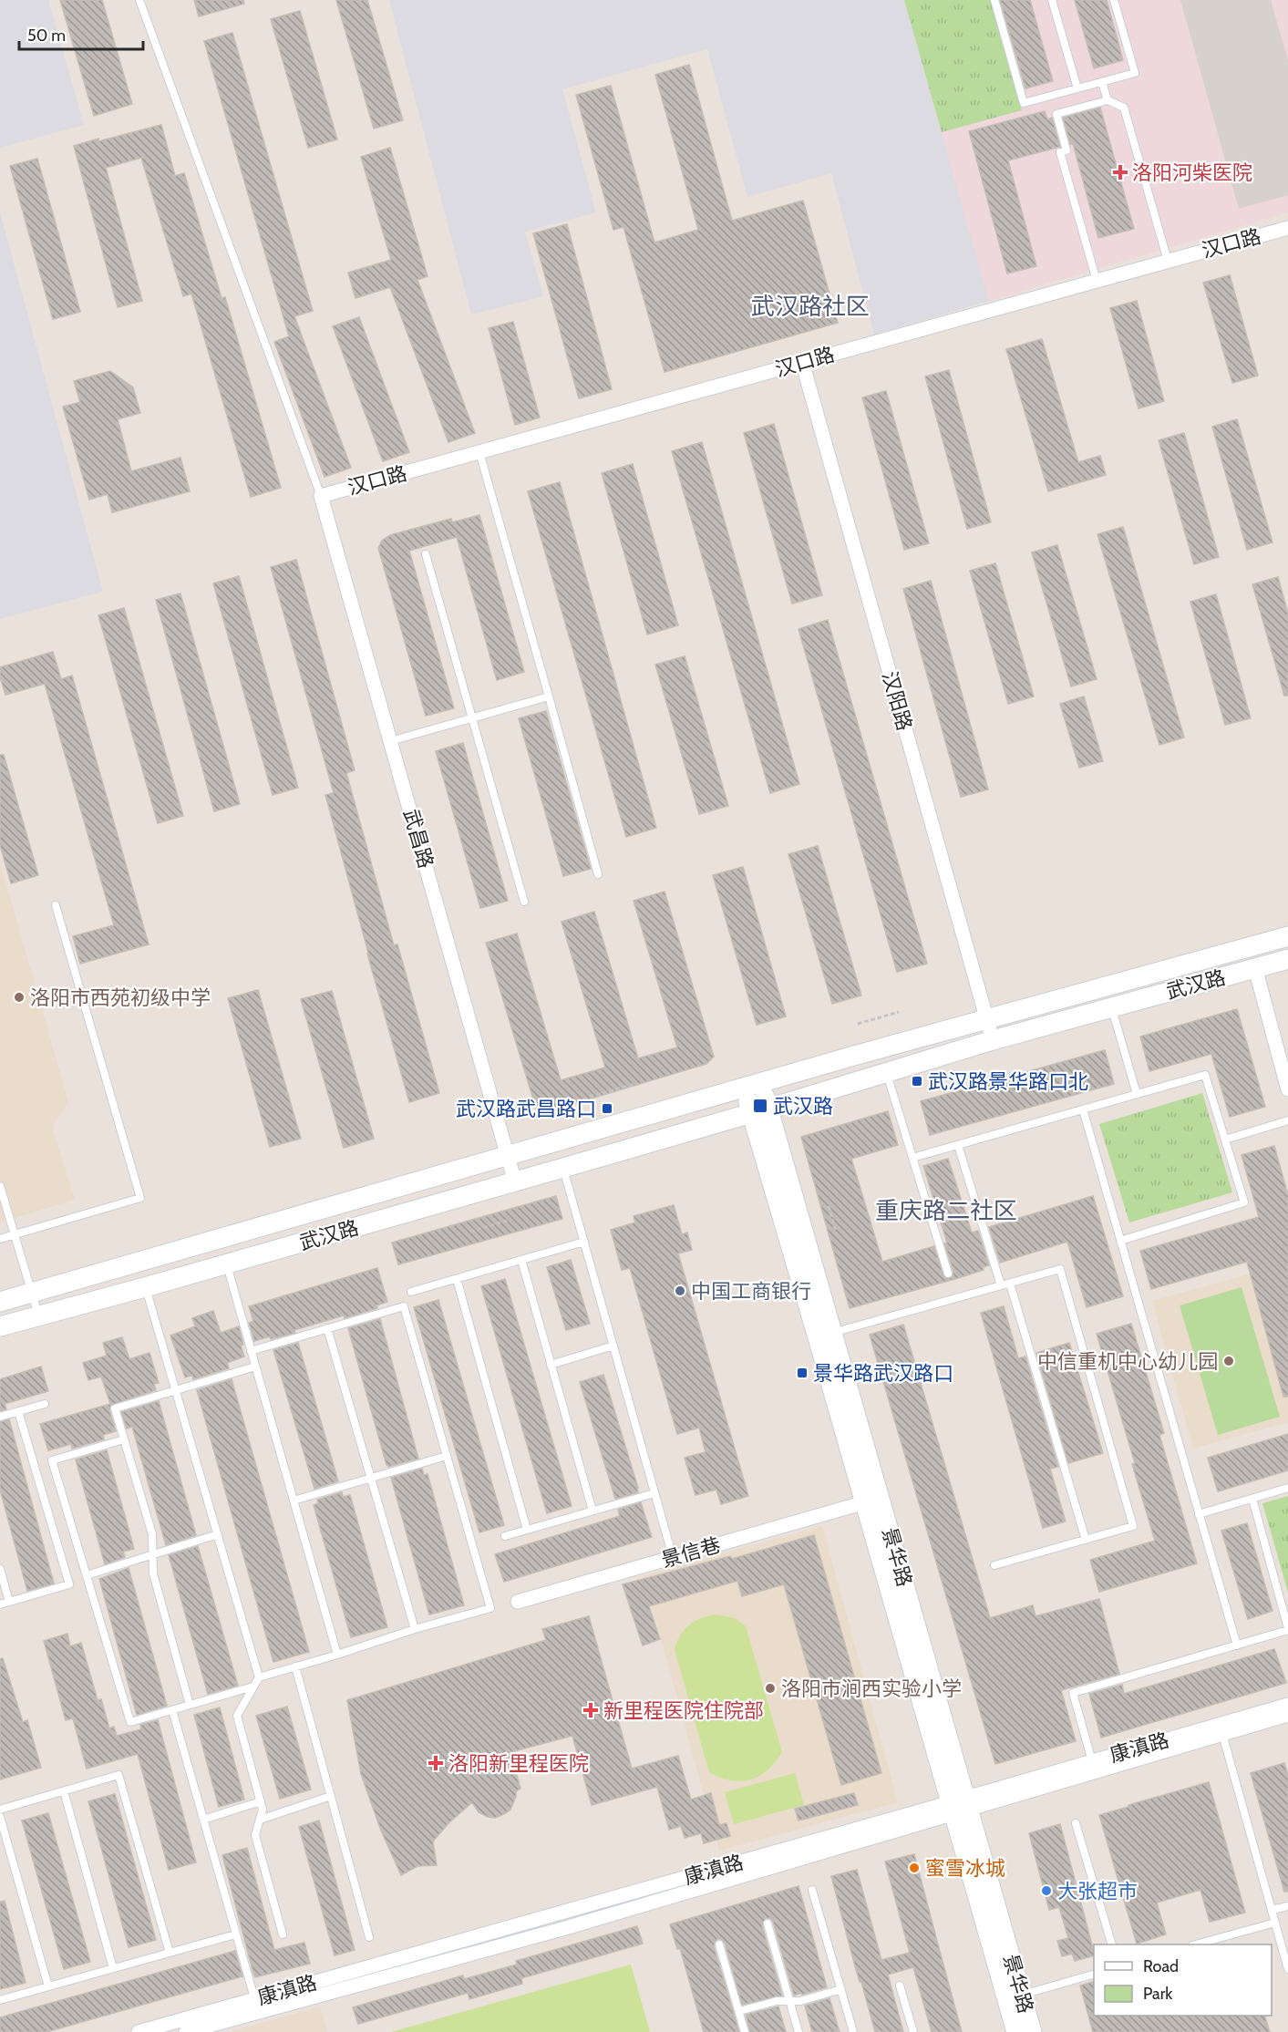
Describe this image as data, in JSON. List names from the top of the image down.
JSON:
{
  "streets": {
    "main road": ["武汉路", "景华路"],
    "street": [
      "汉口路",
      "汉阳路",
      "武昌路",
      "景信巷",
      "康滇路"
    ]
  },
  "crossings": [
    ["汉口路", "汉阳路"],
    ["汉口路", "武昌路"],
    ["汉阳路", "武汉路"],
    ["武昌路", "武汉路"],
    ["武汉路", "景华路"],
    ["景信巷", "景华路"],
    ["景华路", "康滇路"]
  ],
  "districts": ["武汉路社区", "重庆路二社区"],
  "places": {
    "health": ["洛阳河柴医院", "新里程医院住院部", "洛阳新里程医院"],
    "other": [
      "洛阳市西苑初级中学",
      "中国工商银行",
      "中信重机中心幼儿园",
      "洛阳市涧西实验小学",
      "蜜雪冰城",
      "大张超市"
    ],
    "transit": [
      "武汉路景华路口北",
      "武汉路",
      "武汉路武昌路口",
      "景华路武汉路口"
    ]
  },
  "legend": ["Road", "Park"],
  "scale_bar": "50 m"
}
